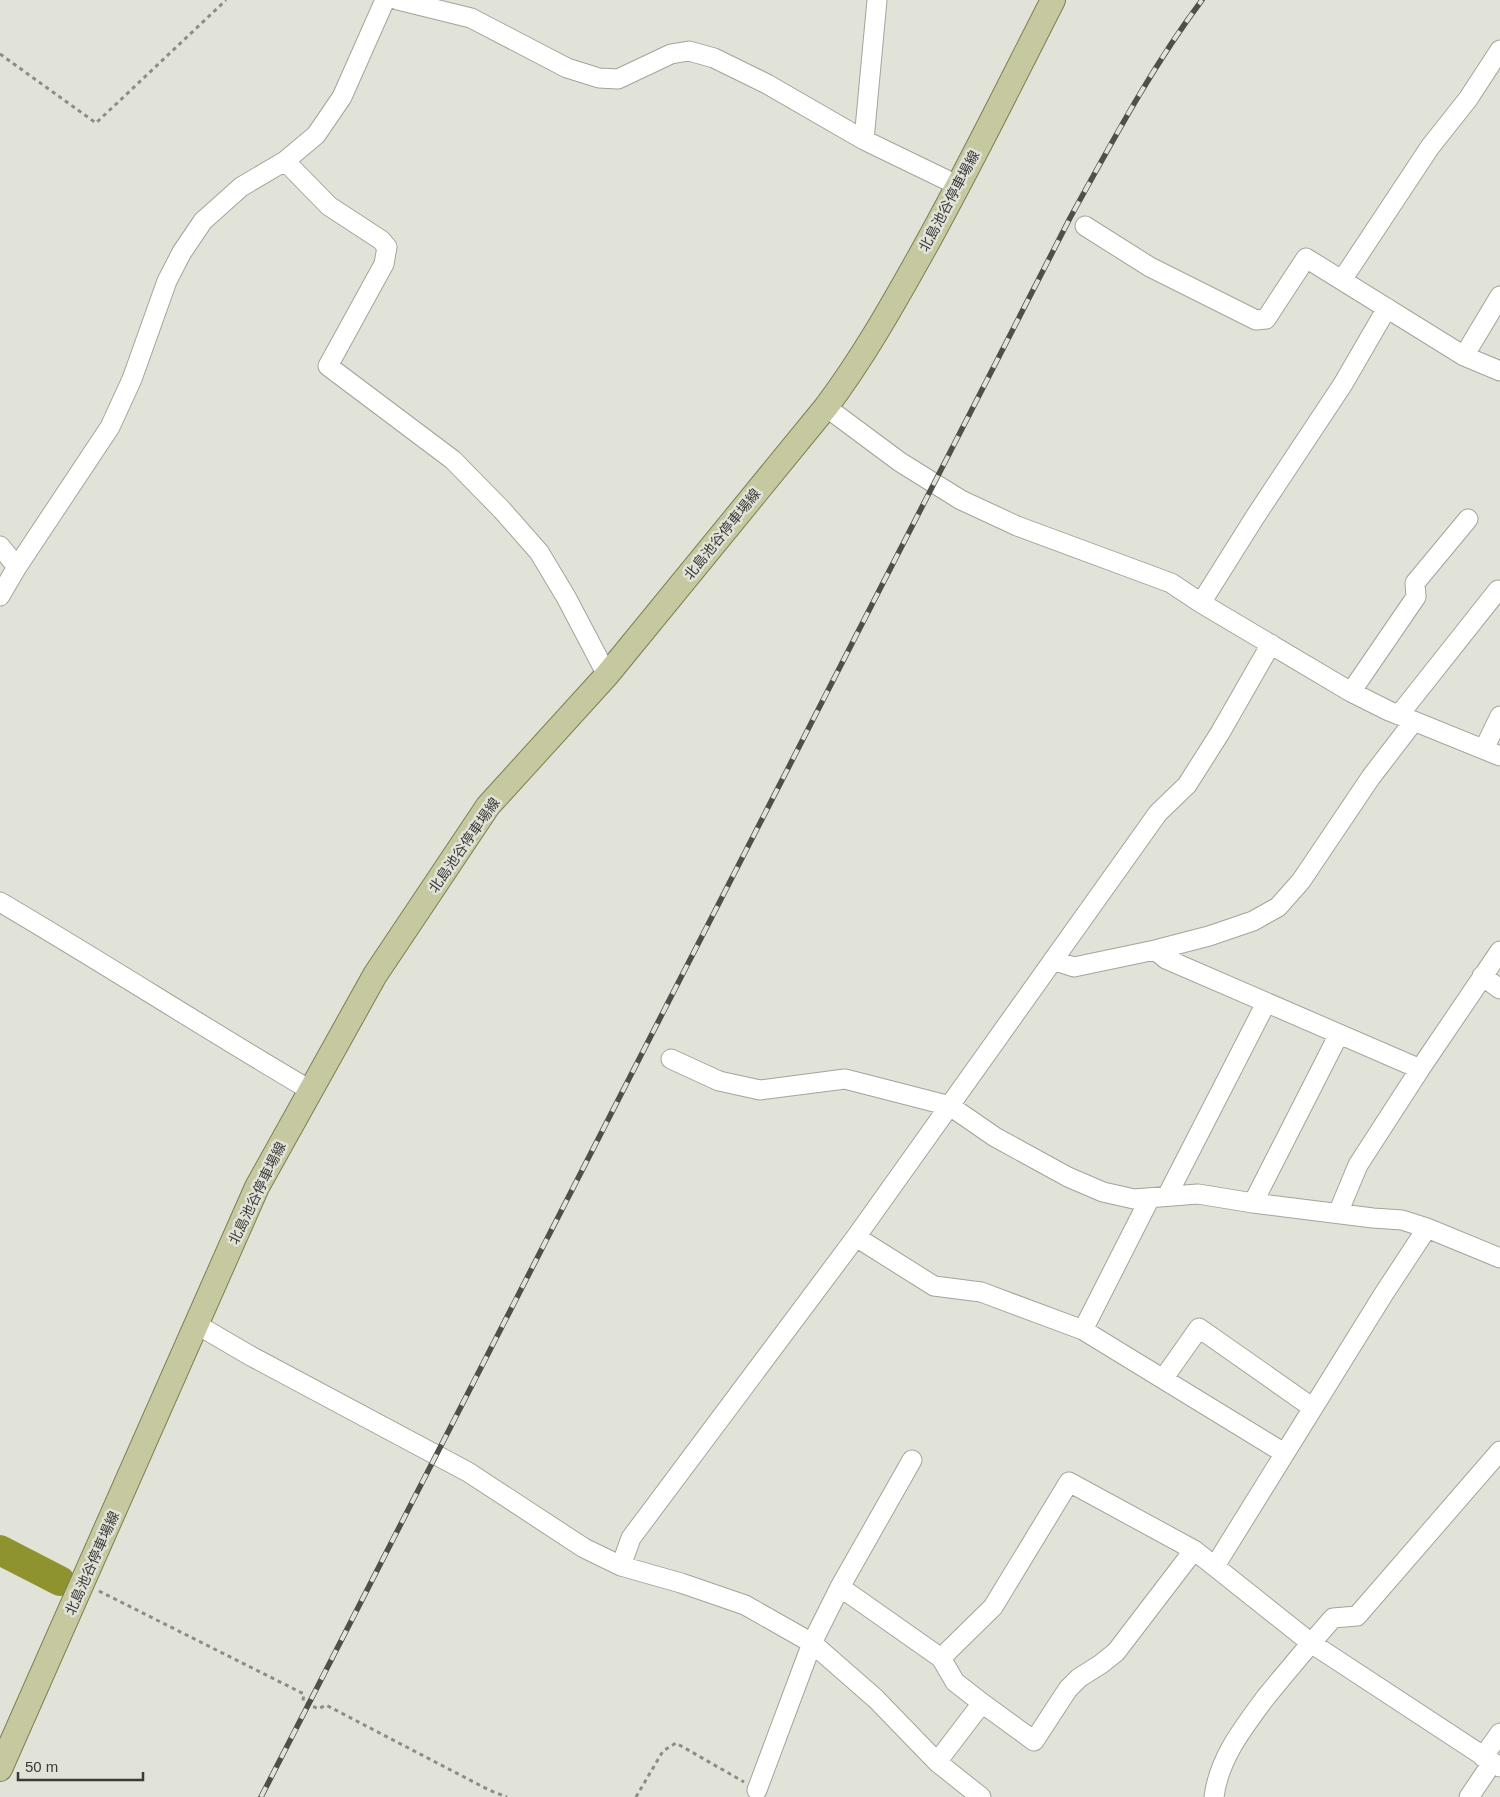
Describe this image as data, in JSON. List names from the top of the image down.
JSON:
{
  "streets": {
    "main road": ["北島池谷停車場線"]
  },
  "scale_bar": "50 m"
}
